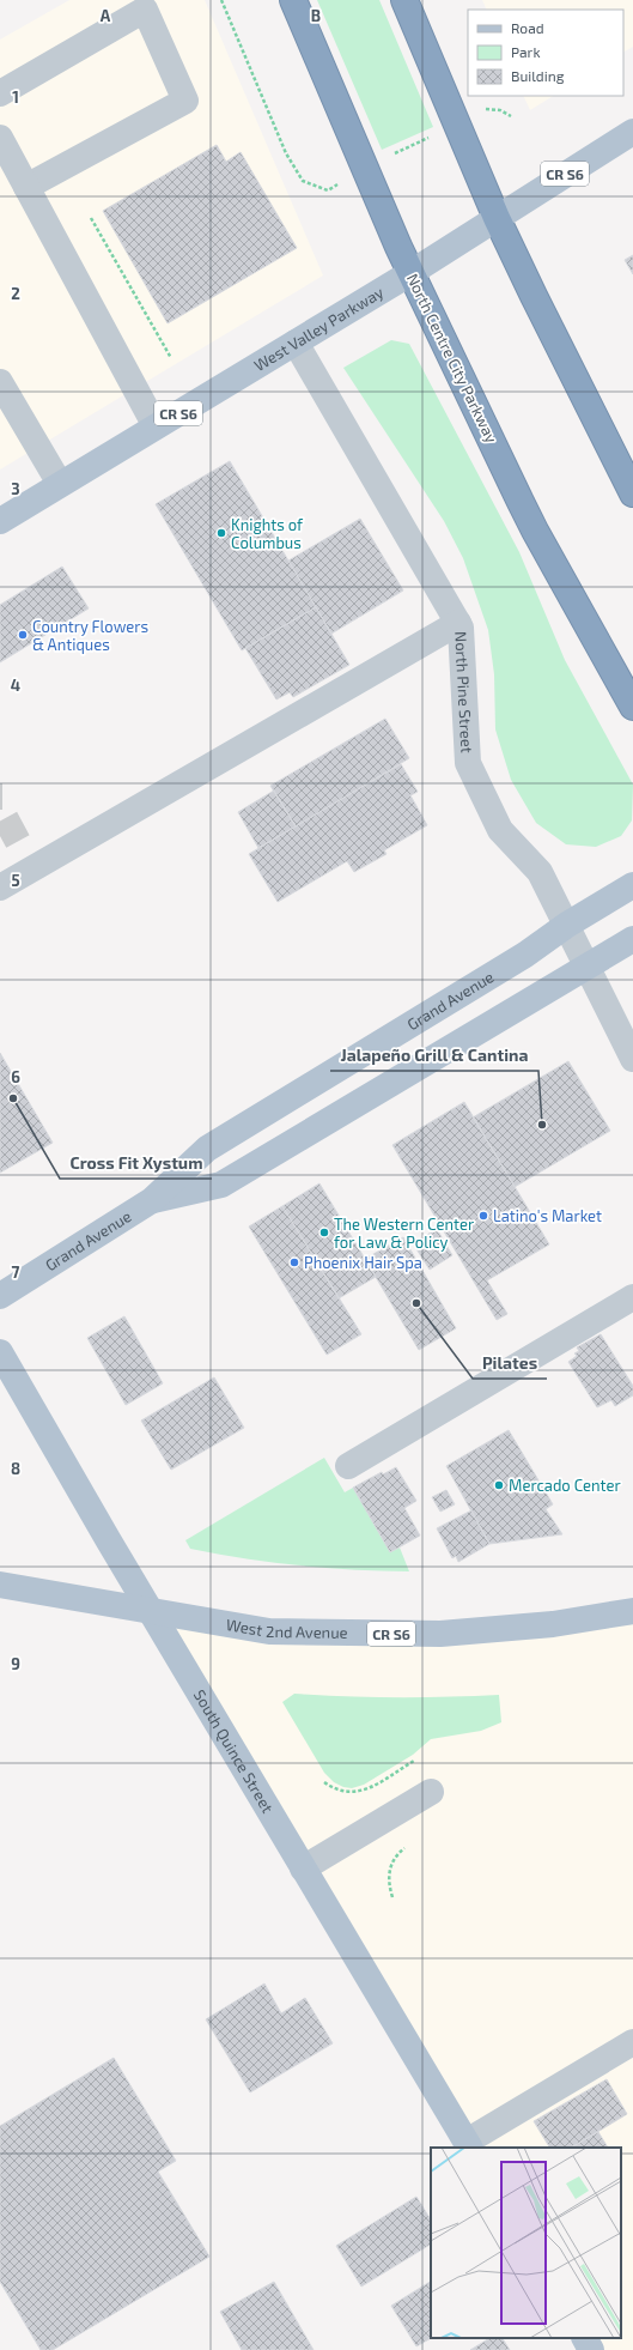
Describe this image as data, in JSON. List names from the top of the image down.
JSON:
{
  "streets": {
    "highway": ["North Centre City Parkway"],
    "main road": [
      "CR S6",
      "West Valley Parkway",
      "Grand Avenue",
      "West 2nd Avenue",
      "South Quince Street"
    ],
    "street": ["North Pine Street"]
  },
  "crossings": [
    ["West Valley Parkway", "North Centre City Parkway"],
    ["West Valley Parkway", "North Pine Street"],
    ["North Pine Street", "Grand Avenue"],
    ["West 2nd Avenue", "South Quince Street"]
  ],
  "places": [
    "Knights of Columbus",
    "Country Flowers & Antiques",
    "Cross Fit Xystum",
    "Jalapeño Grill & Cantina",
    "Latino's Market",
    "The Western Center for Law & Policy",
    "Phoenix Hair Spa",
    "Pilates",
    "Mercado Center"
  ],
  "legend": ["Road", "Park", "Building"],
  "grid": {
    "columns": ["A", "B"],
    "rows": [
      "1",
      "2",
      "3",
      "4",
      "5",
      "6",
      "7",
      "8",
      "9"
    ]
  }
}
